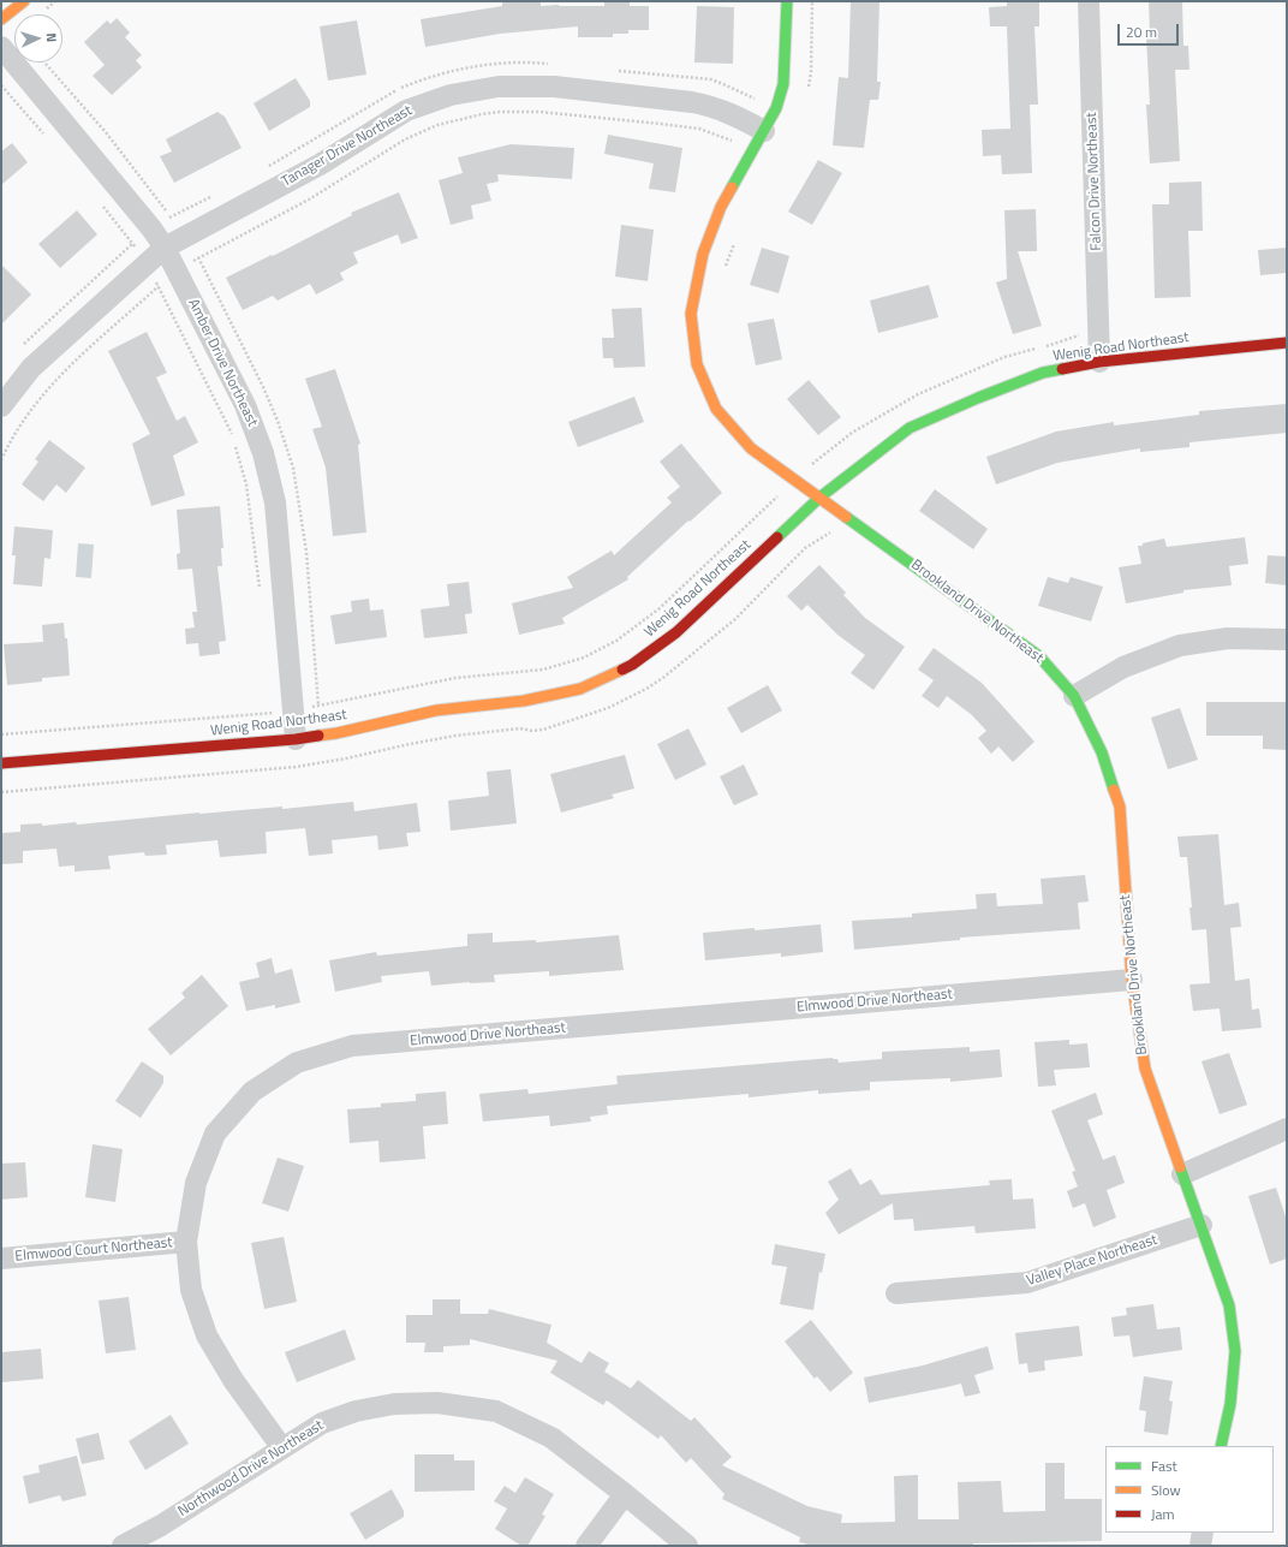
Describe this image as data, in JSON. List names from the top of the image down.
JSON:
{
  "streets": {
    "street": [
      "Tanager Drive Northeast",
      "Falcon Drive Northeast",
      "Wenig Road Northeast",
      "Amber Drive Northeast",
      "Brookland Drive Northeast",
      "Elmwood Drive Northeast",
      "Elmwood Court Northeast",
      "Valley Place Northeast",
      "Northwood Drive Northeast"
    ]
  },
  "crossings": [
    ["Tanager Drive Northeast", "Amber Drive Northeast"],
    ["Tanager Drive Northeast", "Brookland Drive Northeast"],
    ["Falcon Drive Northeast", "Wenig Road Northeast"],
    ["Wenig Road Northeast", "Amber Drive Northeast"],
    ["Wenig Road Northeast", "Brookland Drive Northeast"],
    ["Brookland Drive Northeast", "Elmwood Drive Northeast"],
    ["Brookland Drive Northeast", "Valley Place Northeast"],
    ["Elmwood Drive Northeast", "Elmwood Court Northeast"],
    ["Elmwood Drive Northeast", "Northwood Drive Northeast"]
  ],
  "legend": ["Fast", "Slow", "Jam"],
  "scale_bar": "20 m",
  "north": "right"
}
